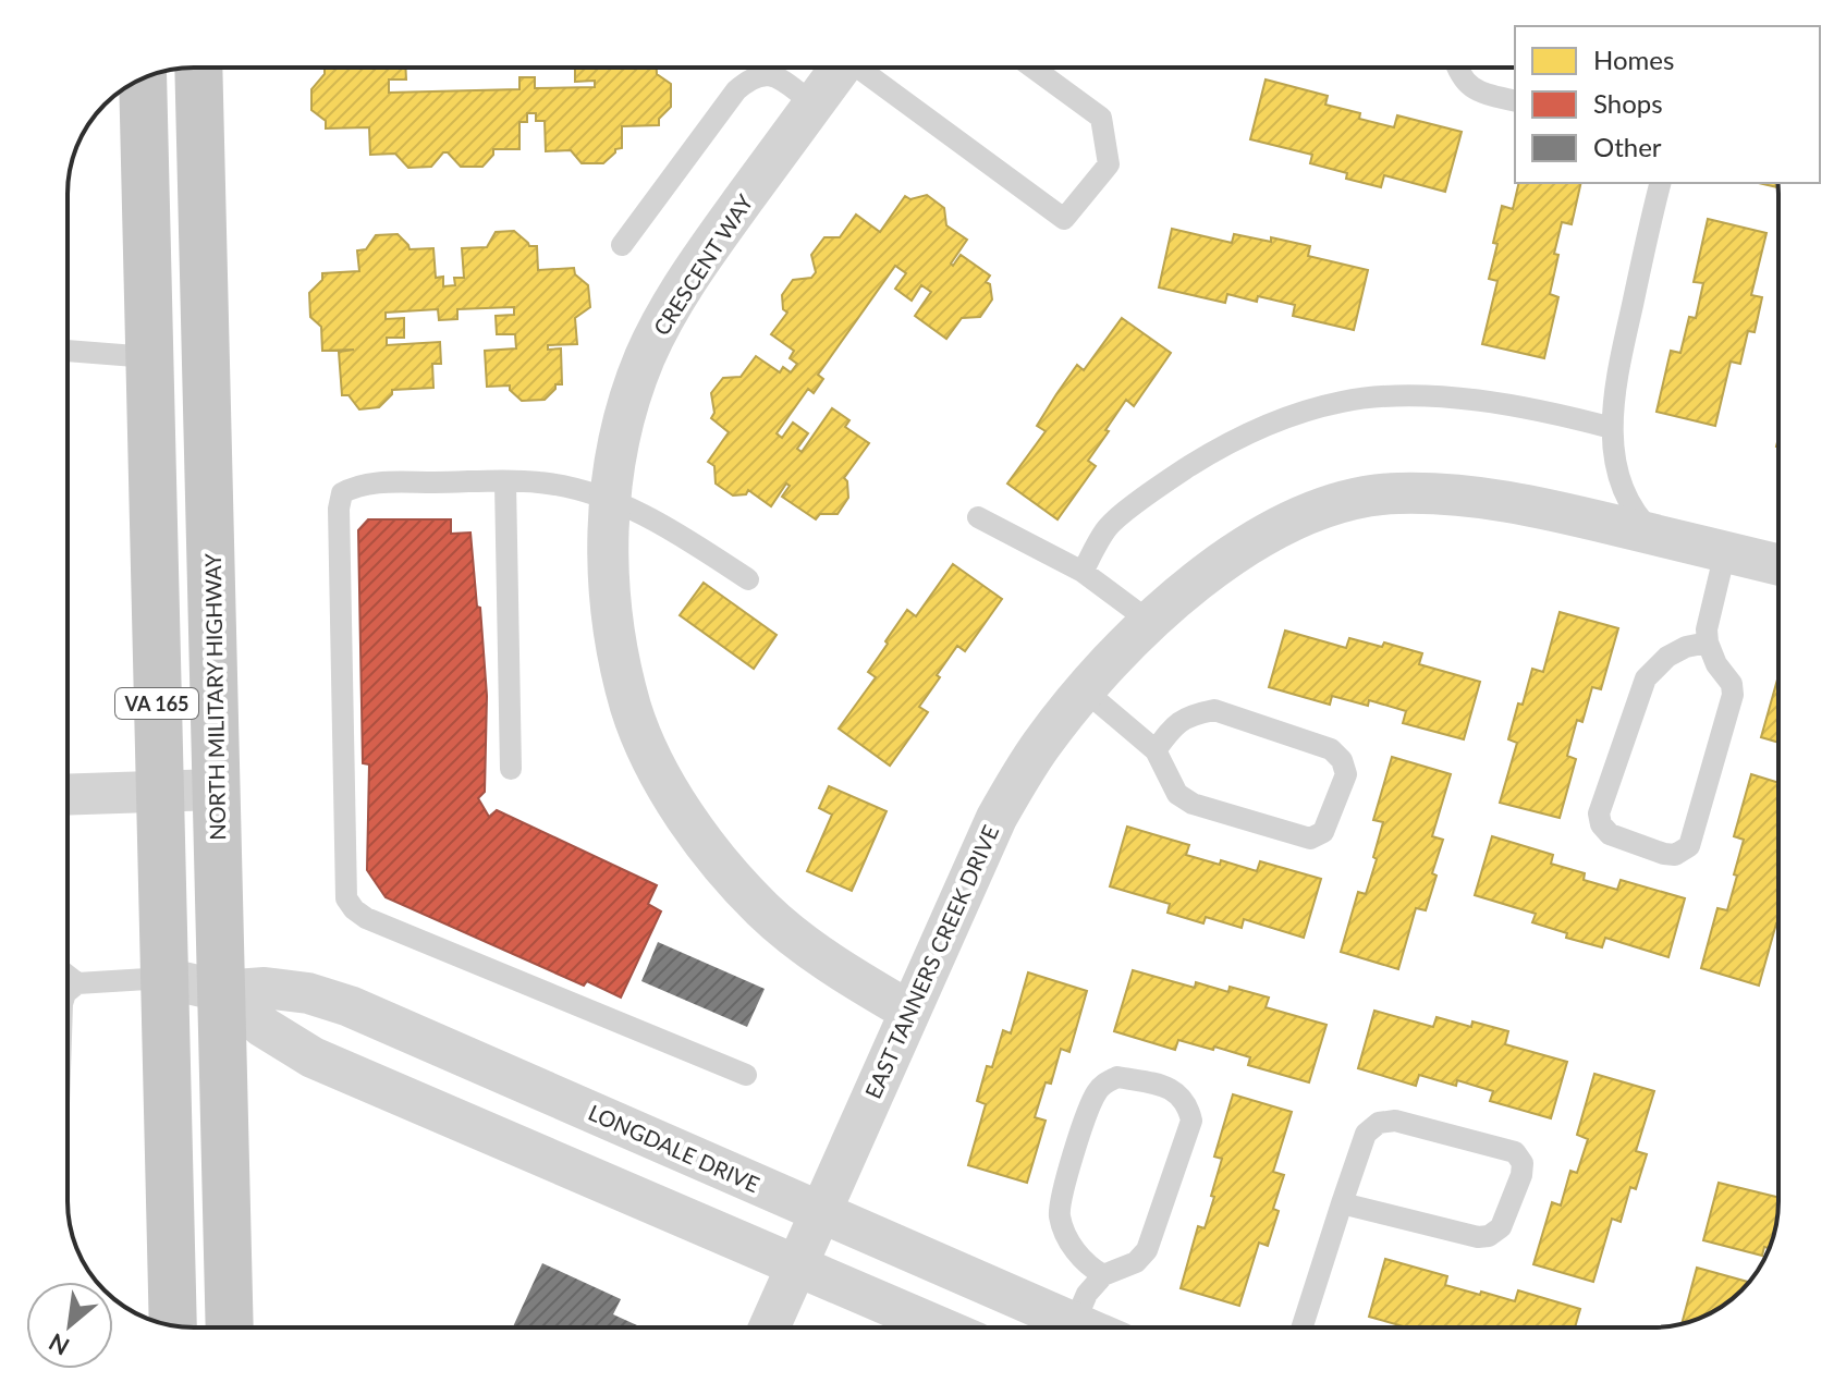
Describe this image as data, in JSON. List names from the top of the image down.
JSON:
{
  "streets": {
    "main road": ["NORTH MILITARY HIGHWAY", "VA 165"],
    "street": ["CRESCENT WAY", "EAST TANNERS CREEK DRIVE", "LONGDALE DRIVE"]
  },
  "crossings": [
    ["CRESCENT WAY", "EAST TANNERS CREEK DRIVE"],
    ["NORTH MILITARY HIGHWAY", "LONGDALE DRIVE"],
    ["VA 165", "LONGDALE DRIVE"],
    ["EAST TANNERS CREEK DRIVE", "LONGDALE DRIVE"]
  ],
  "legend": ["Homes", "Shops", "Other"],
  "north": "bottom left"
}
